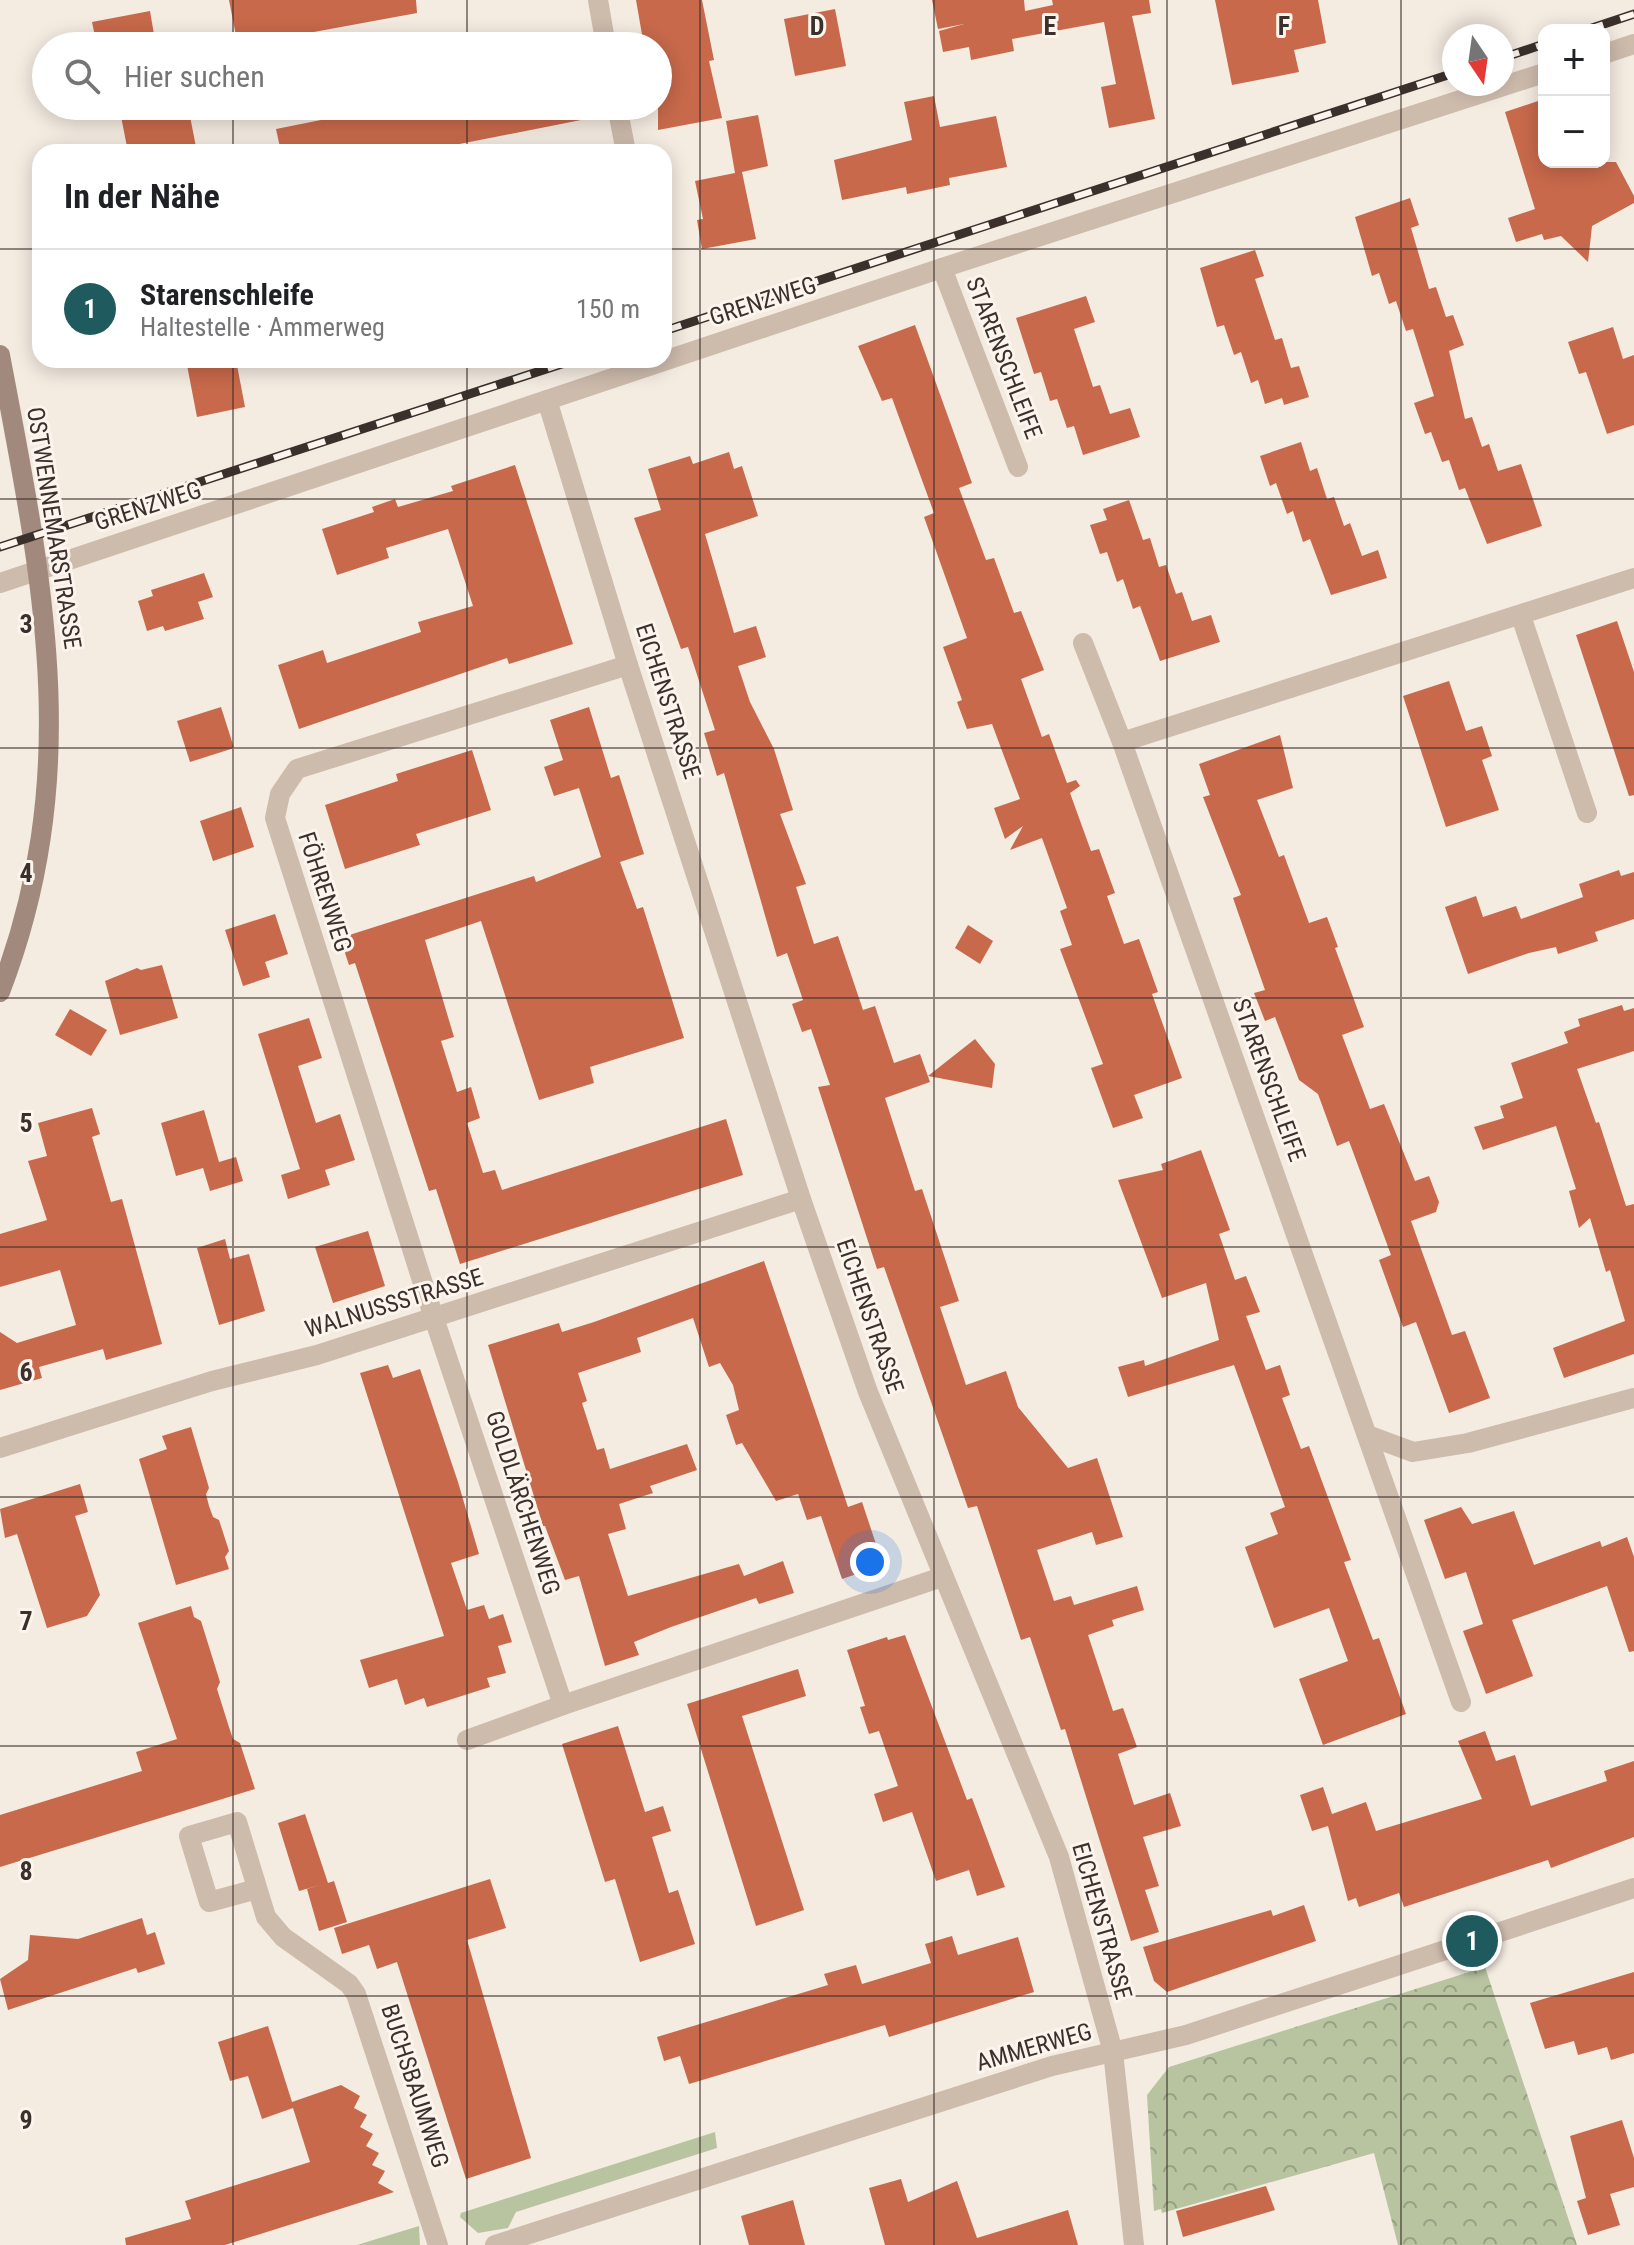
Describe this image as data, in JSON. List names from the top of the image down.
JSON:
{
  "streets": {
    "street": [
      "GRENZWEG",
      "STARENSCHLEIFE",
      "OSTWENNEMARSTRASSE",
      "EICHENSTRASSE",
      "FÖHRENWEG",
      "WALNUSSSTRASSE",
      "GOLDLÄRCHENWEG",
      "AMMERWEG",
      "BUCHSBAUMWEG"
    ]
  },
  "crossings": [
    ["GRENZWEG", "STARENSCHLEIFE"],
    ["GRENZWEG", "OSTWENNEMARSTRASSE"],
    ["GRENZWEG", "EICHENSTRASSE"],
    ["EICHENSTRASSE", "FÖHRENWEG"],
    ["EICHENSTRASSE", "WALNUSSSTRASSE"],
    ["EICHENSTRASSE", "AMMERWEG"],
    ["FÖHRENWEG", "WALNUSSSTRASSE"],
    ["FÖHRENWEG", "GOLDLÄRCHENWEG"],
    ["WALNUSSSTRASSE", "GOLDLÄRCHENWEG"]
  ],
  "north": "bottom",
  "page": {
    "map_buttons": ["+", "−"],
    "search": "Hier suchen",
    "heading": "In der Nähe",
    "list": [
      {
        "mark": "1",
        "name": "Starenschleife",
        "note": "Haltestelle · Ammerweg",
        "value": "150 m"
      }
    ],
    "pins": "1"
  },
  "grid": {
    "columns": ["D", "E", "F"],
    "rows": [
      "3",
      "4",
      "5",
      "6",
      "7",
      "8",
      "9"
    ]
  }
}
